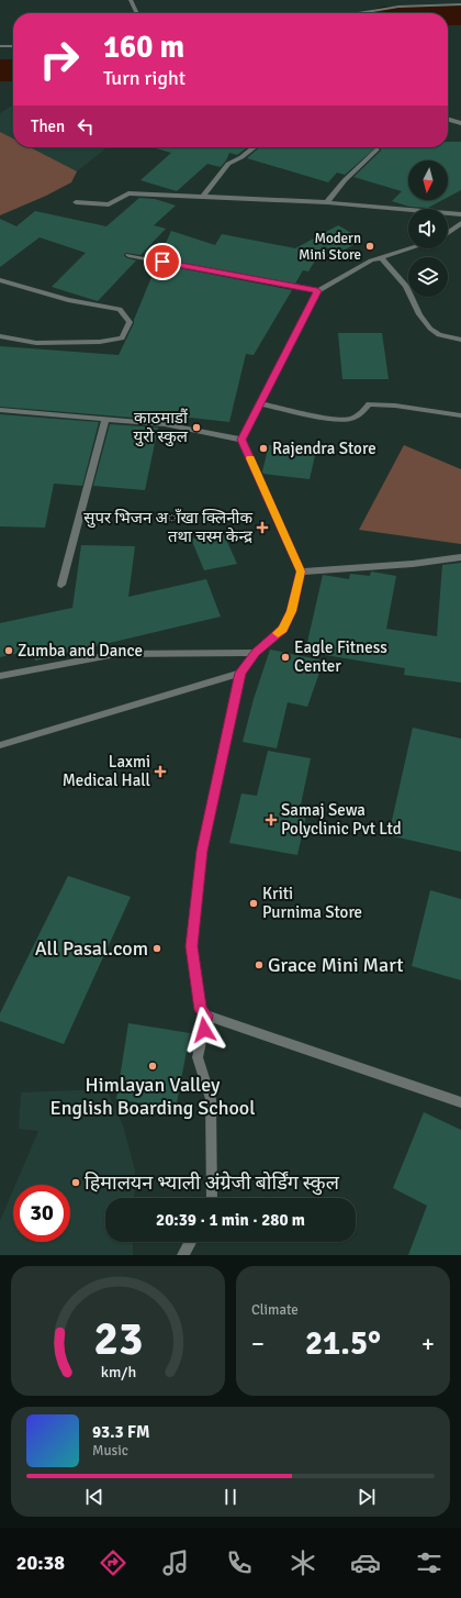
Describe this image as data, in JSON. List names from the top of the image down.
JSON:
{
  "places": {
    "other": [
      "Modern Mini Store",
      "काठमाडौं युरो स्कुल",
      "Rajendra Store",
      "Zumba and Dance",
      "Eagle Fitness Center",
      "Kriti Purnima Store",
      "All Pasal.com",
      "Grace Mini Mart",
      "Himlayan Valley English Boarding School",
      "हिमालयन भ्याली अंग्रेजी बोर्डिंग स्कुल"
    ],
    "health": ["सुपर भिजन अाँखा क्लिनीक तथा चस्म केन्द्र", "Laxmi Medical Hall", "Samaj Sewa Polyclinic Pvt Ltd"]
  },
  "north": "bottom",
  "page": {
    "turn": ["160 m", "Turn right"],
    "then": "Then",
    "limit": "30",
    "trip": "20:39 · 1 min · 280 m",
    "tile": "Climate",
    "heat": ["−", "21.5°", "+"],
    "song": ["93.3 FM", "Music"],
    "tabs": "20:38",
    "gauge": ["23", "km/h"]
  }
}
